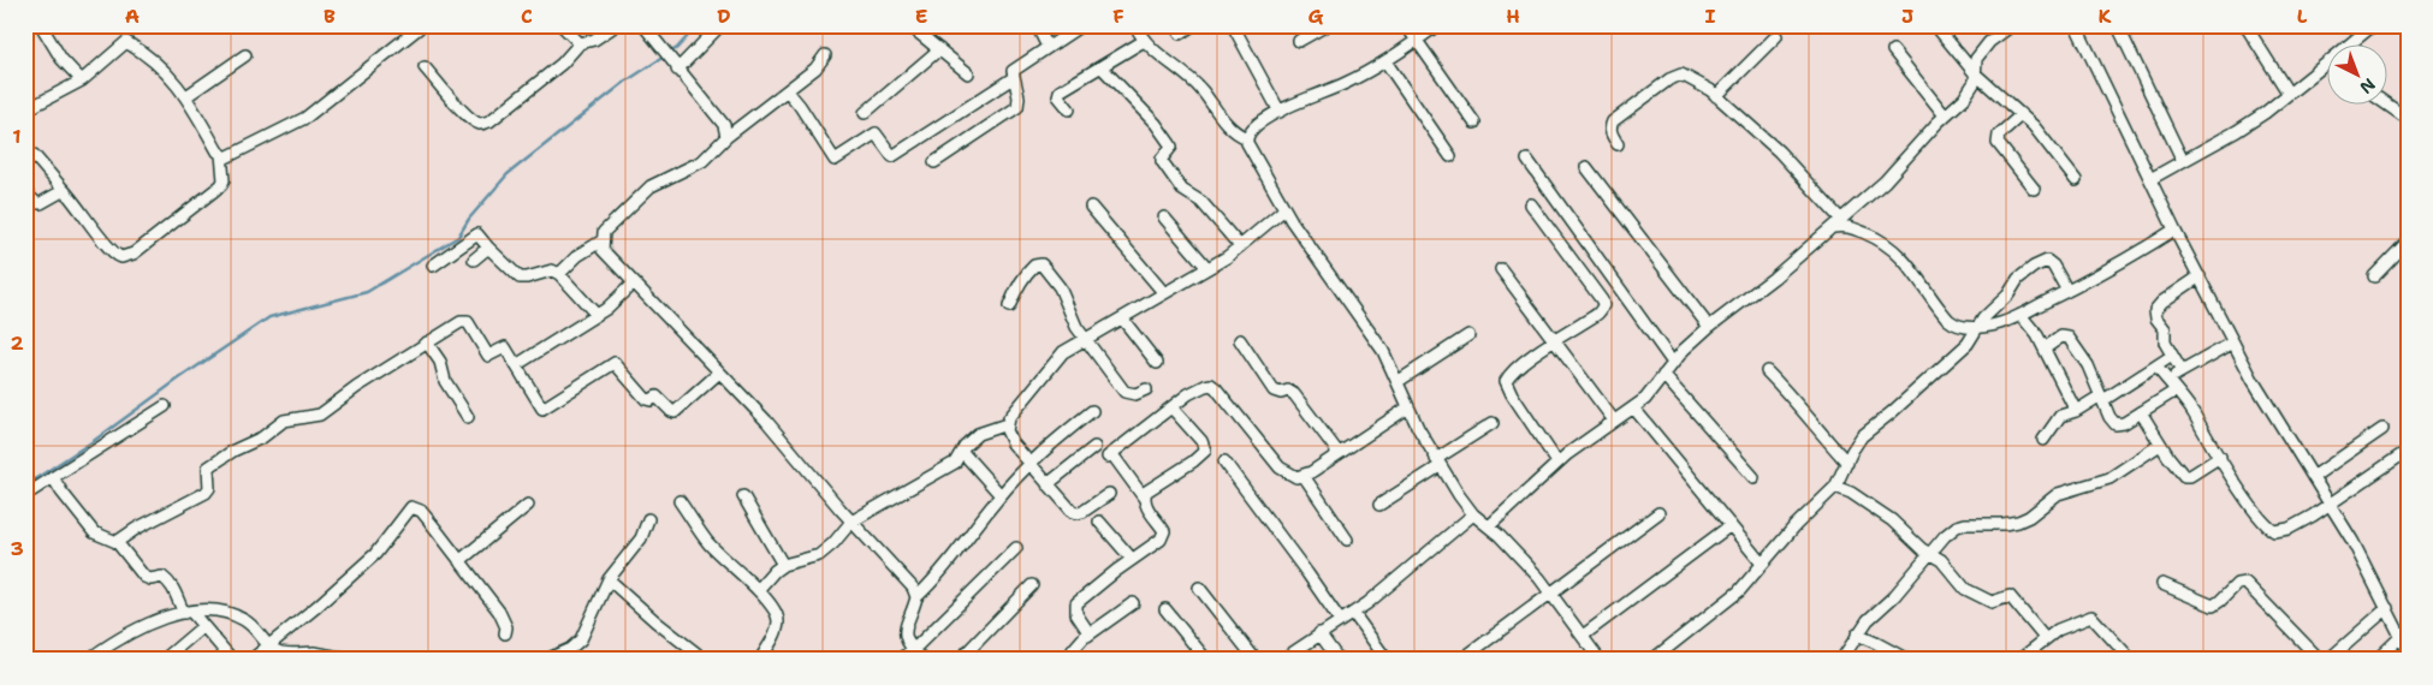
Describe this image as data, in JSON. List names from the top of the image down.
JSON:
{
  "north": "bottom right",
  "grid": {
    "columns": [
      "A",
      "B",
      "C",
      "D",
      "E",
      "F",
      "G",
      "H",
      "I",
      "J",
      "K",
      "L"
    ],
    "rows": ["1", "2", "3"]
  }
}
